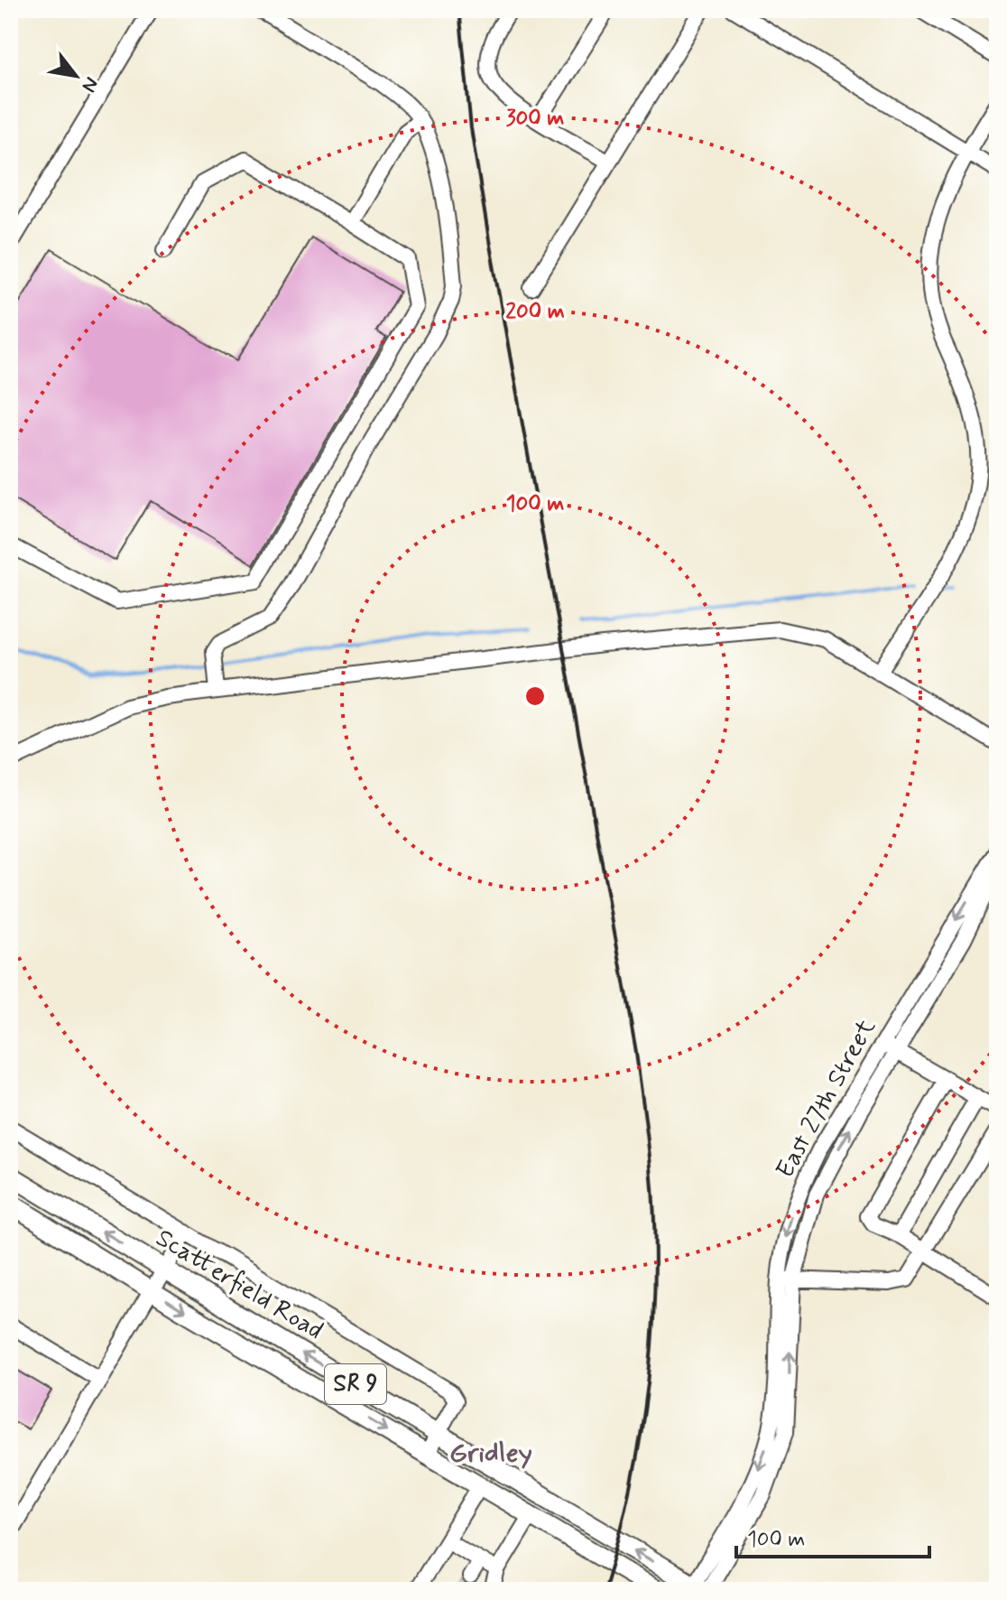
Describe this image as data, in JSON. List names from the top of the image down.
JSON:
{
  "streets": {
    "main road": ["Scatterfield Road", "SR 9"],
    "street": ["East 27th Street"]
  },
  "crossings": [
    ["East 27th Street", "Scatterfield Road"]
  ],
  "districts": ["Gridley"],
  "scale_bar": "100 m",
  "north": "bottom right",
  "rings": ["300 m", "200 m", "100 m"]
}
